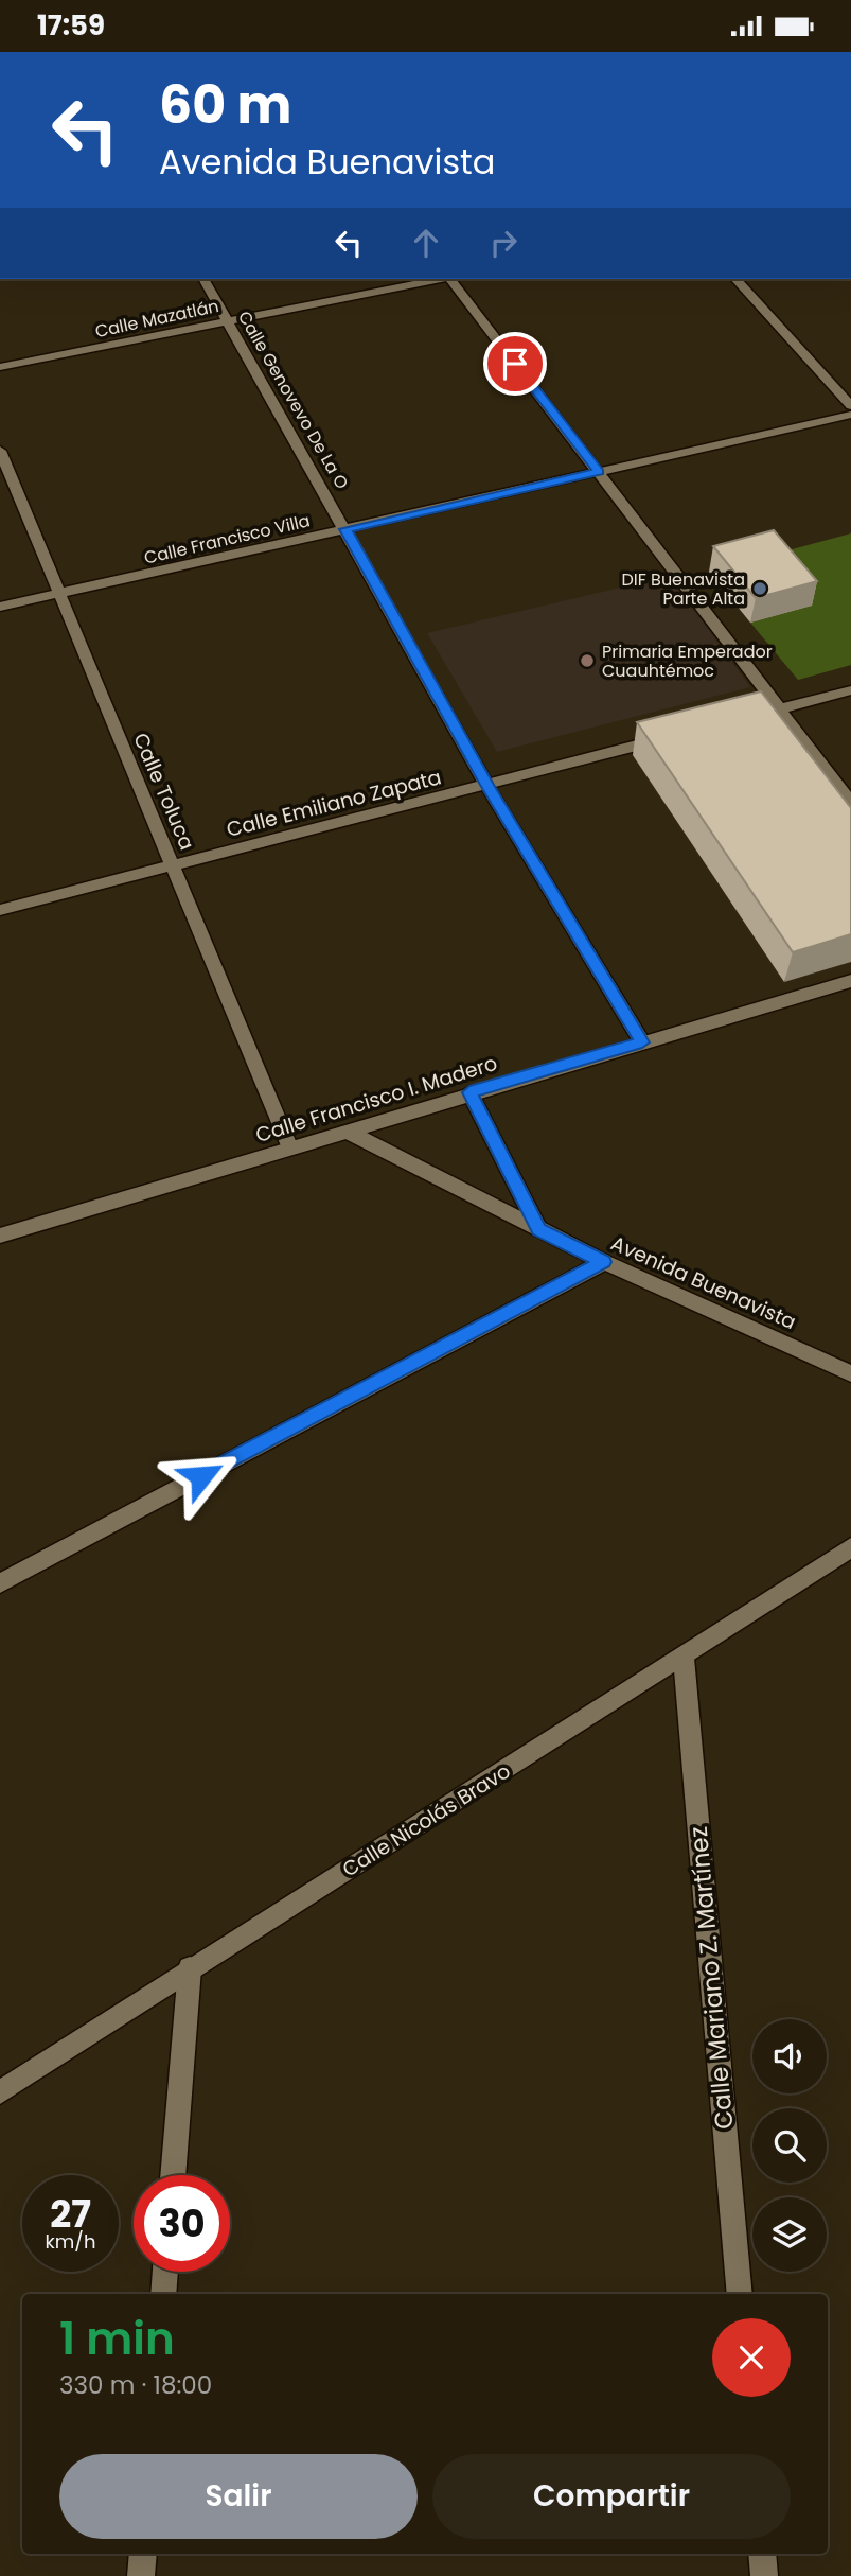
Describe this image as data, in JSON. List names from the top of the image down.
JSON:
{
  "streets": {
    "street": [
      "Calle Mazatlán",
      "Calle Genovevo De La O",
      "Calle Francisco Villa",
      "Calle Toluca",
      "Calle Emiliano Zapata",
      "Calle Francisco I. Madero",
      "Avenida Buenavista",
      "Calle Nicolás Bravo",
      "Calle Mariano Z. Martínez"
    ]
  },
  "crossings": [
    ["Calle Mazatlán", "Calle Genovevo De La O"],
    ["Calle Genovevo De La O", "Calle Francisco Villa"],
    ["Calle Genovevo De La O", "Calle Emiliano Zapata"],
    ["Calle Genovevo De La O", "Calle Francisco I. Madero"],
    ["Calle Francisco Villa", "Calle Toluca"],
    ["Calle Toluca", "Calle Emiliano Zapata"],
    ["Calle Toluca", "Calle Francisco I. Madero"],
    ["Calle Francisco I. Madero", "Avenida Buenavista"],
    ["Calle Nicolás Bravo", "Calle Mariano Z. Martínez"]
  ],
  "places": ["DIF Buenavista Parte Alta", "Primaria Emperador Cuauhtémoc"],
  "page": {
    "status": "17:59",
    "turn": ["60 m", "Avenida Buenavista"],
    "speed": "27 km/h",
    "limit": "30",
    "heading": ["1 min", "330 m · 18:00"],
    "buttons": ["Salir", "Compartir"]
  }
}
